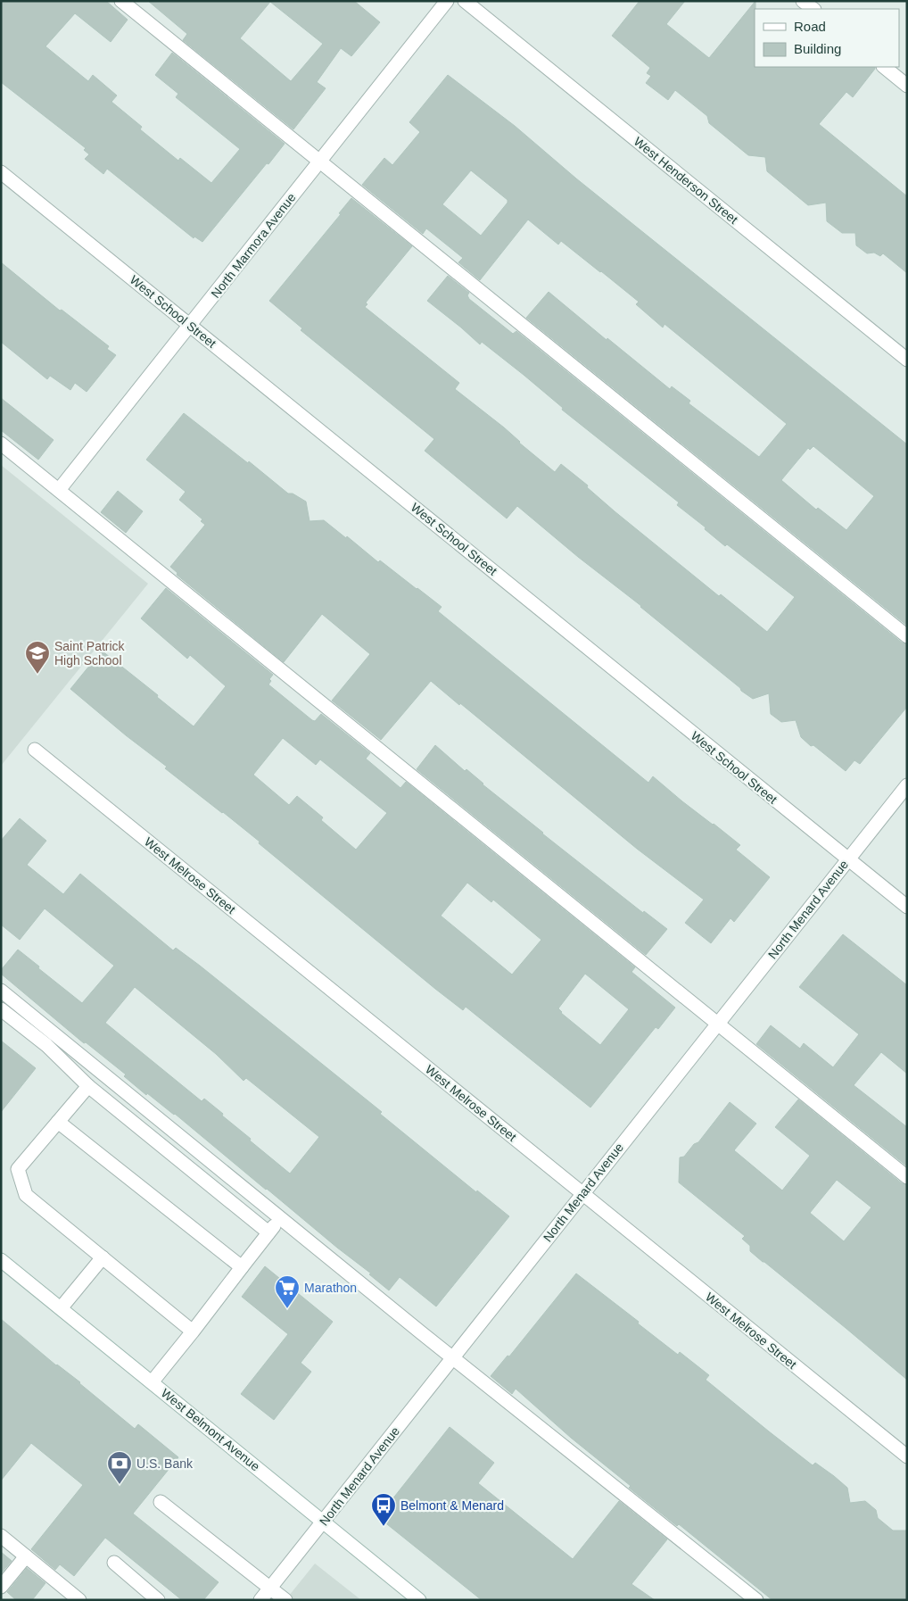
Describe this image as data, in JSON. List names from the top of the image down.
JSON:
{
  "streets": {
    "street": [
      "West Henderson Street",
      "North Marmora Avenue",
      "West School Street",
      "West Melrose Street",
      "North Menard Avenue",
      "West Belmont Avenue"
    ]
  },
  "crossings": [
    ["North Marmora Avenue", "West School Street"],
    ["West School Street", "North Menard Avenue"],
    ["West Melrose Street", "North Menard Avenue"],
    ["North Menard Avenue", "West Belmont Avenue"]
  ],
  "places": {
    "school or university": ["Saint Patrick High School"],
    "supermarket": ["Marathon"],
    "bank": ["U.S. Bank"],
    "bus stop": ["Belmont & Menard"]
  },
  "legend": ["Road", "Building"]
}
